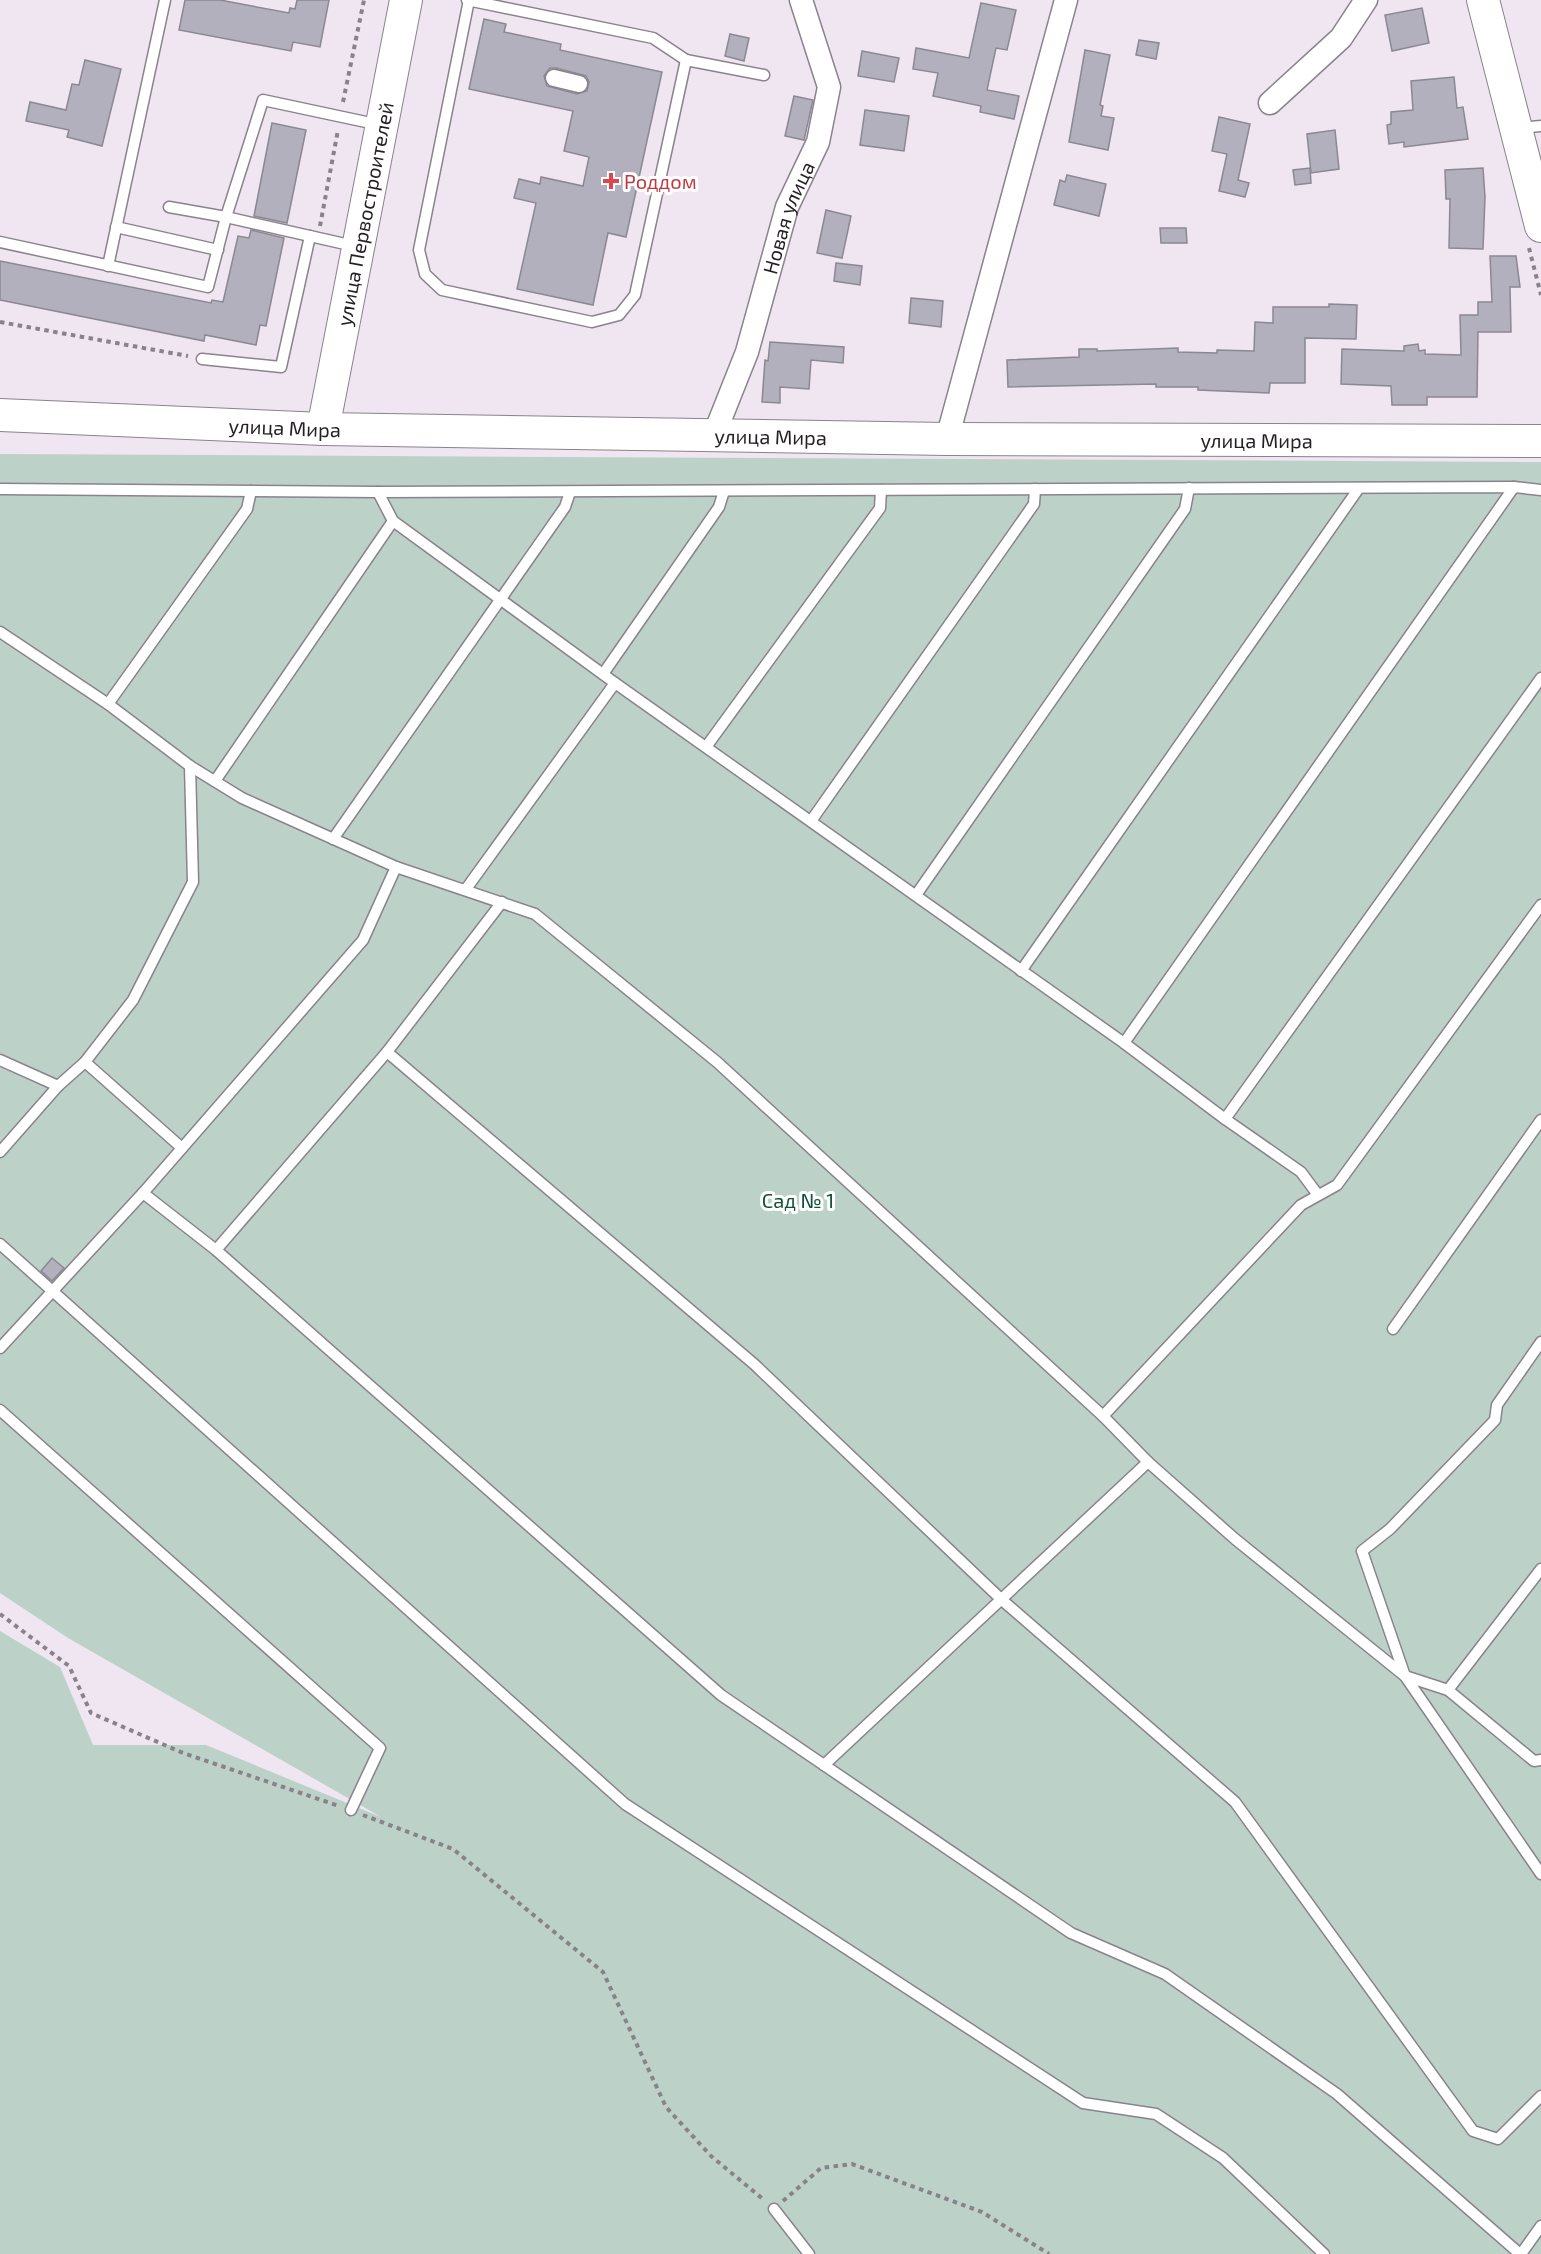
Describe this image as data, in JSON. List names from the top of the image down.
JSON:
{
  "streets": {
    "main road": ["улица Первостроителей", "улица Мира"],
    "street": ["Новая улица"]
  },
  "crossings": [
    ["улица Первостроителей", "улица Мира"],
    ["Новая улица", "улица Мира"]
  ],
  "parks": ["Сад № 1"],
  "places": {
    "health": ["Роддом"]
  }
}
